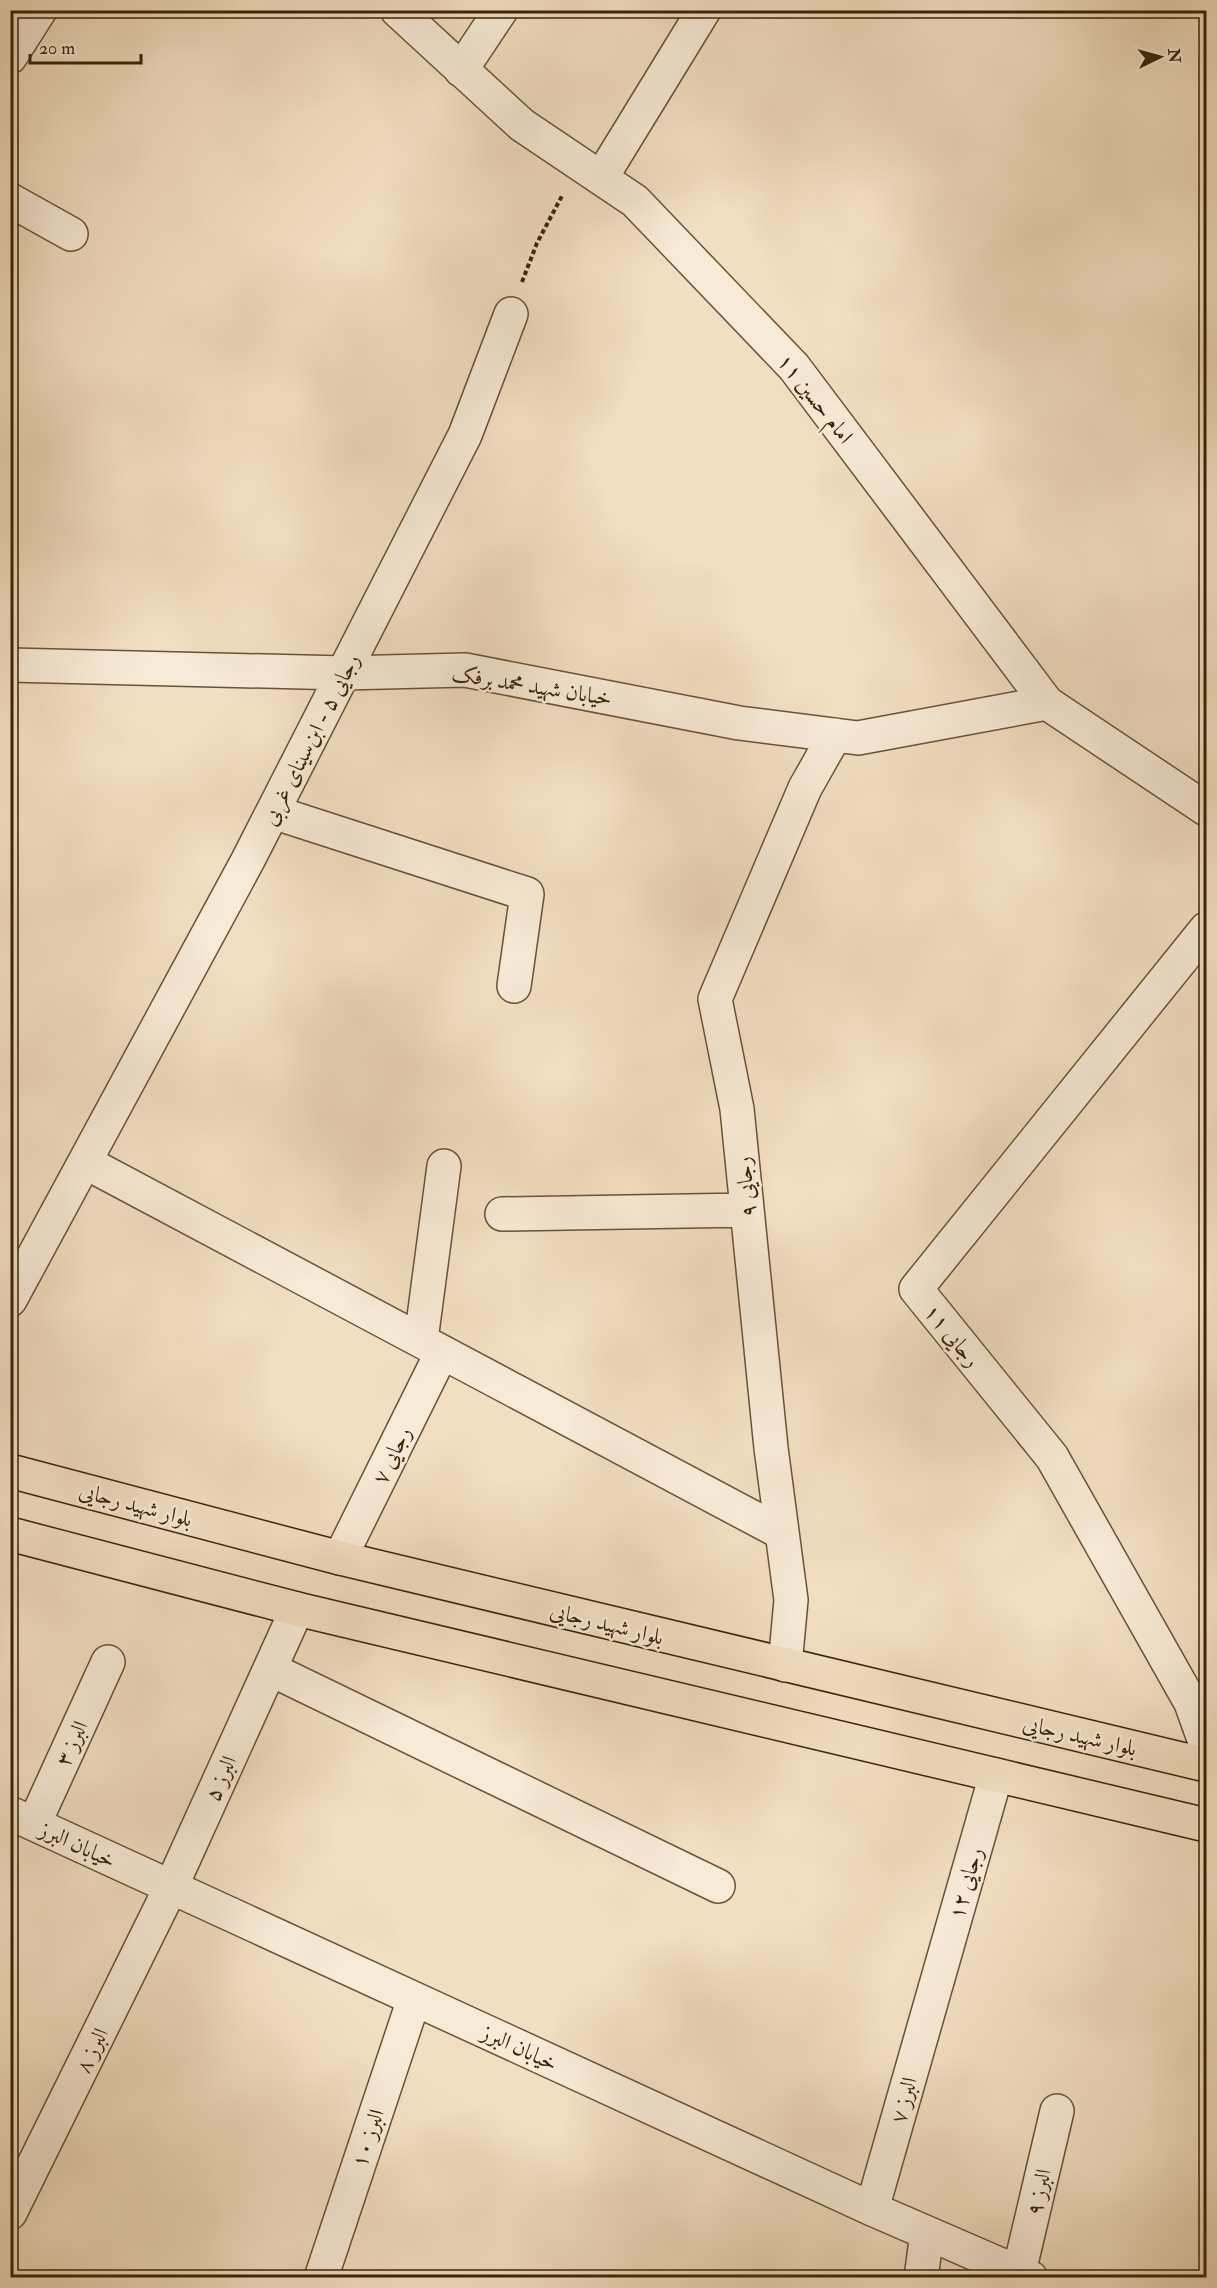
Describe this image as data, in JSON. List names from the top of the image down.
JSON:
{
  "streets": {
    "main road": ["بلوار شهید رجایی"],
    "street": [
      "امام حسین ۱۱",
      "خیابان شهید محمد برفک",
      "رجایی ۵ - ابن‌سینای غربی",
      "رجایی ۹",
      "رجایی ۱۱",
      "رجایی ۷",
      "البرز ۳",
      "البرز ۵",
      "خیابان البرز",
      "رجایی ۱۲",
      "البرز ۸",
      "البرز ۷",
      "البرز ۱۰",
      "البرز ۹"
    ]
  },
  "crossings": [
    ["امام حسین ۱۱", "خیابان شهید محمد برفک"],
    ["خیابان شهید محمد برفک", "رجایی ۵ - ابن‌سینای غربی"],
    ["خیابان شهید محمد برفک", "رجایی ۹"],
    ["رجایی ۹", "بلوار شهید رجایی"],
    ["رجایی ۷", "بلوار شهید رجایی"],
    ["البرز ۳", "خیابان البرز"],
    ["البرز ۵", "خیابان البرز"],
    ["البرز ۵", "البرز ۸"],
    ["خیابان البرز", "البرز ۸"],
    ["خیابان البرز", "البرز ۷"],
    ["خیابان البرز", "البرز ۱۰"],
    ["خیابان البرز", "البرز ۹"],
    ["رجایی ۱۲", "البرز ۷"]
  ],
  "scale_bar": "20 m",
  "north": "right"
}
